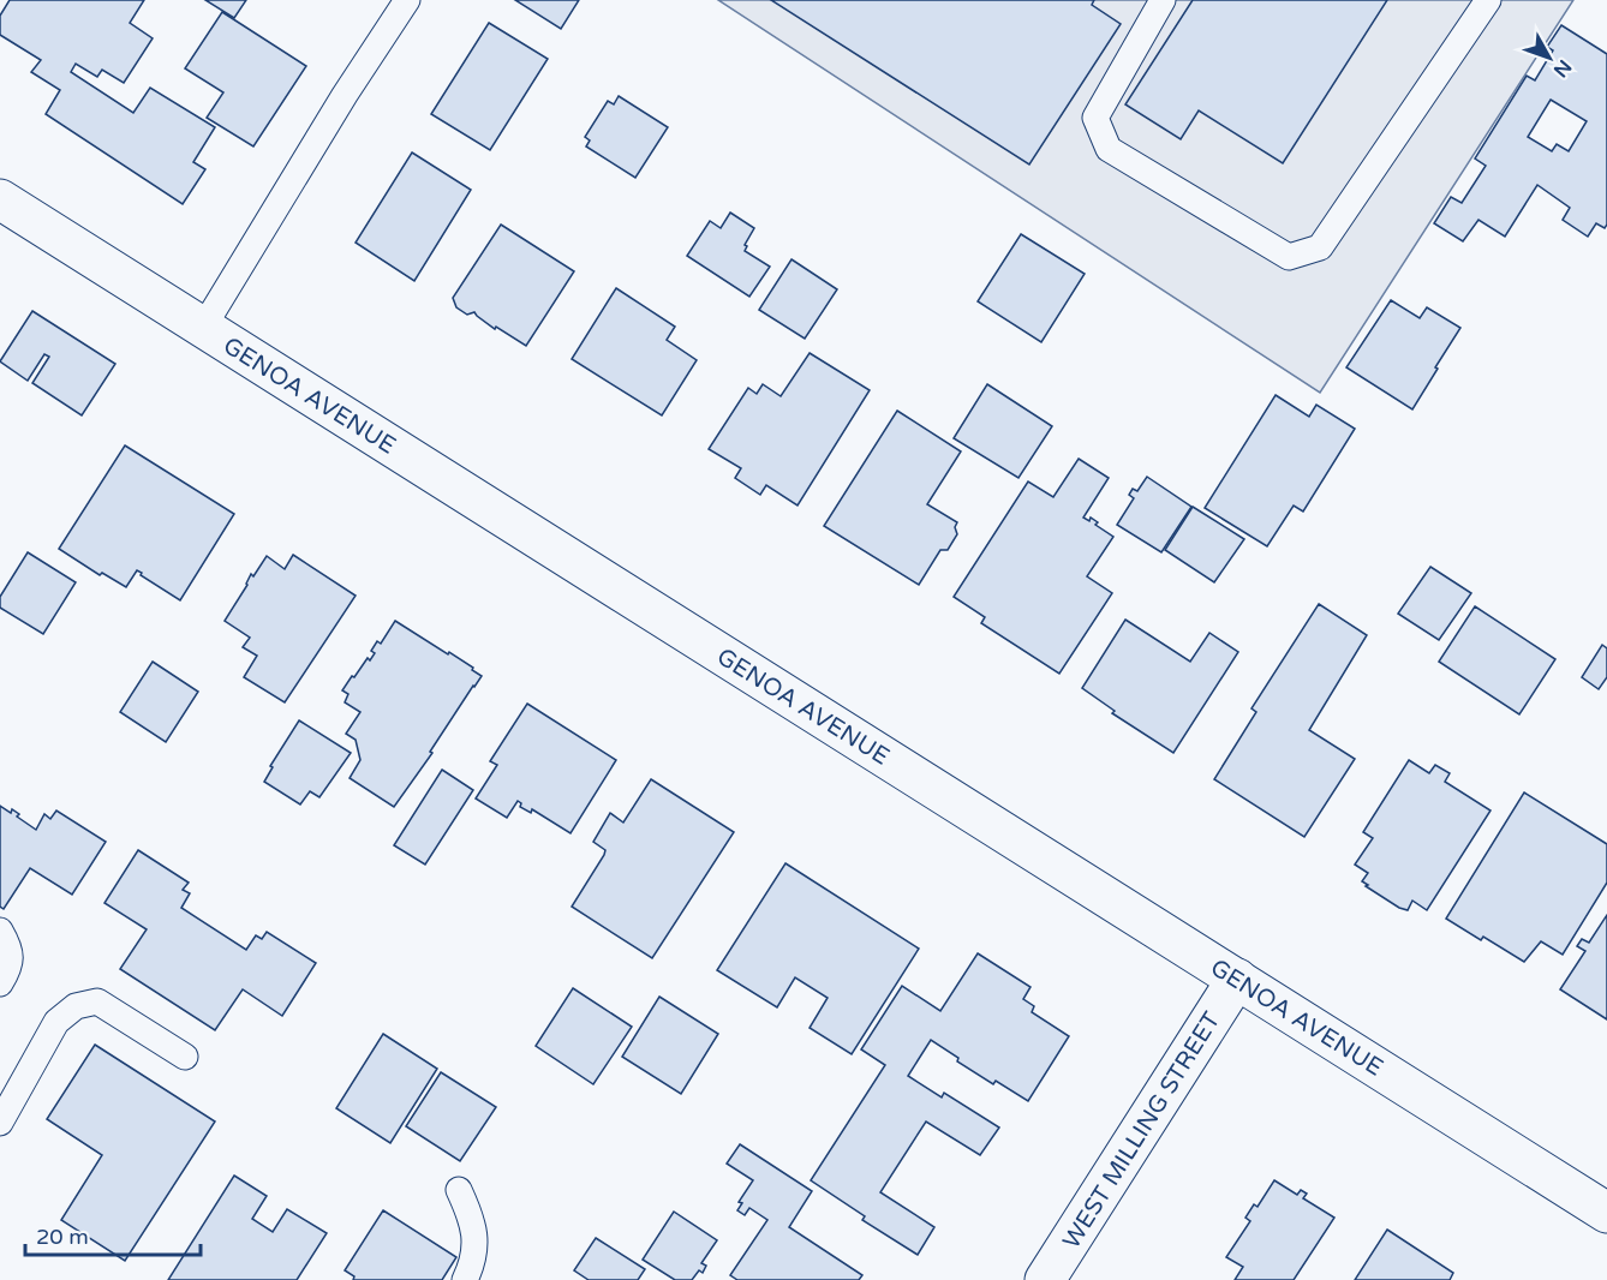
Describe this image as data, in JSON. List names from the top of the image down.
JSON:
{
  "streets": {
    "street": ["GENOA AVENUE", "WEST MILLING STREET"]
  },
  "crossings": [
    ["GENOA AVENUE", "WEST MILLING STREET"]
  ],
  "scale_bar": "20 m",
  "north": "bottom right"
}
